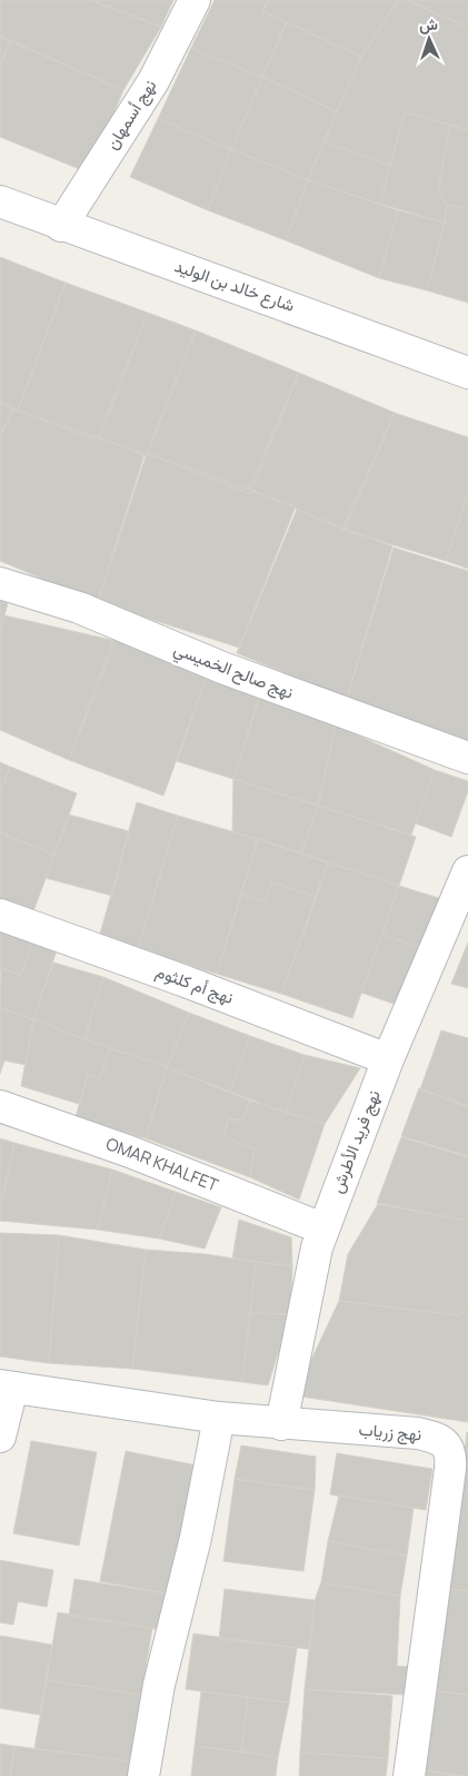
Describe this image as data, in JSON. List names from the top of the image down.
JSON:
{
  "streets": {
    "street": [
      "نهج أسمهان",
      "شارع خالد بن الوليد",
      "نهج صالح الخميسي",
      "نهج أم كلثوم",
      "نهج فريد الأطرش",
      "OMAR KHALFET",
      "نهج زرياب"
    ]
  },
  "crossings": [
    ["نهج أسمهان", "شارع خالد بن الوليد"],
    ["نهج أم كلثوم", "نهج فريد الأطرش"],
    ["نهج فريد الأطرش", "OMAR KHALFET"],
    ["نهج فريد الأطرش", "نهج زرياب"]
  ],
  "north": "top"
}
